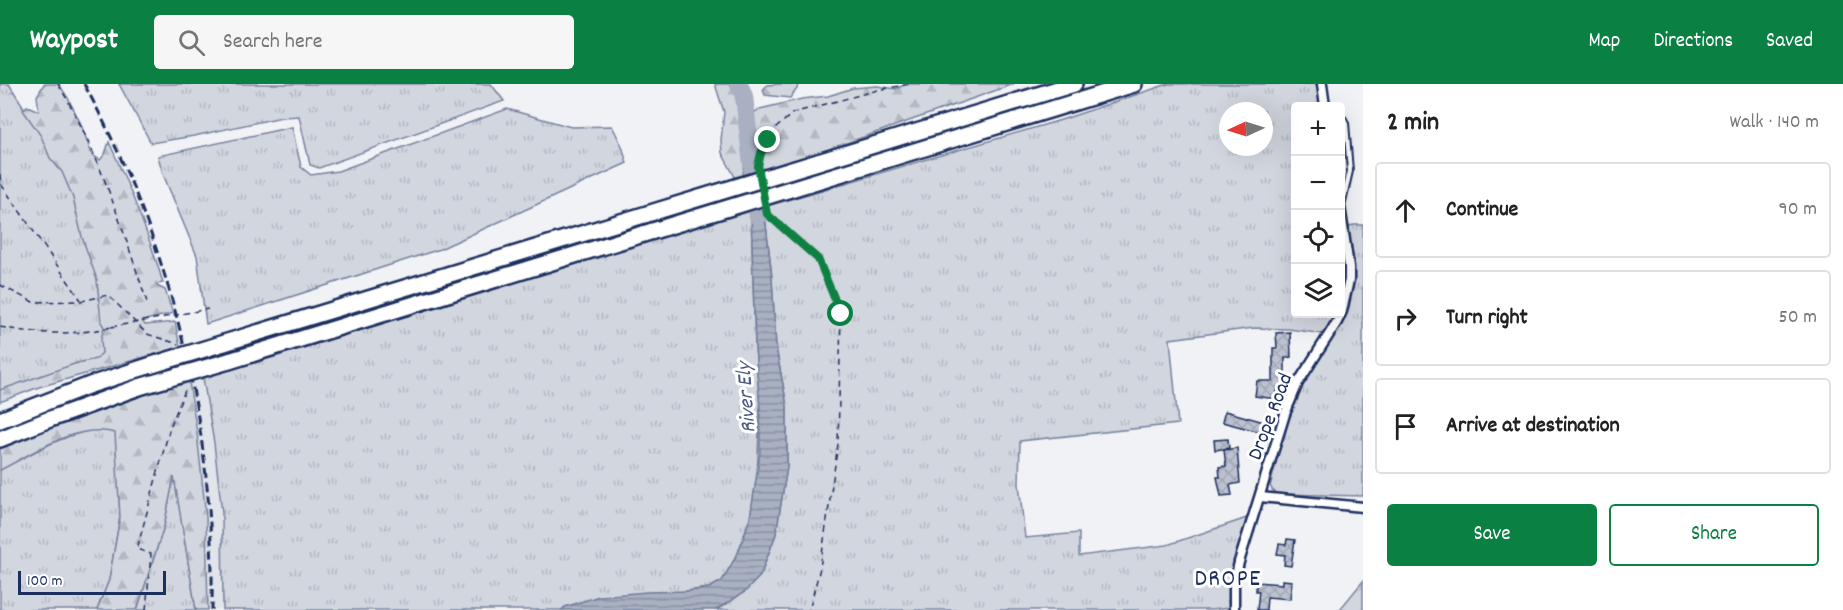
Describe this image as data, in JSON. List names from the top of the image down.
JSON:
{
  "streets": {
    "street": ["Drope Road"]
  },
  "districts": ["DROPE"],
  "water": ["River Ely"],
  "scale_bar": "100 m",
  "north": "left",
  "page": {
    "header": "Waypost",
    "search": "Search here",
    "nav": ["Map", "Directions", "Saved"],
    "heading": ["2 min", "Walk · 140 m"],
    "map_buttons": ["+", "−"],
    "list": [
      ["Continue", "90 m"],
      ["Turn right", "50 m"],
      "Arrive at destination"
    ],
    "buttons": ["Save", "Share"],
    "scale": "100 m"
  }
}
